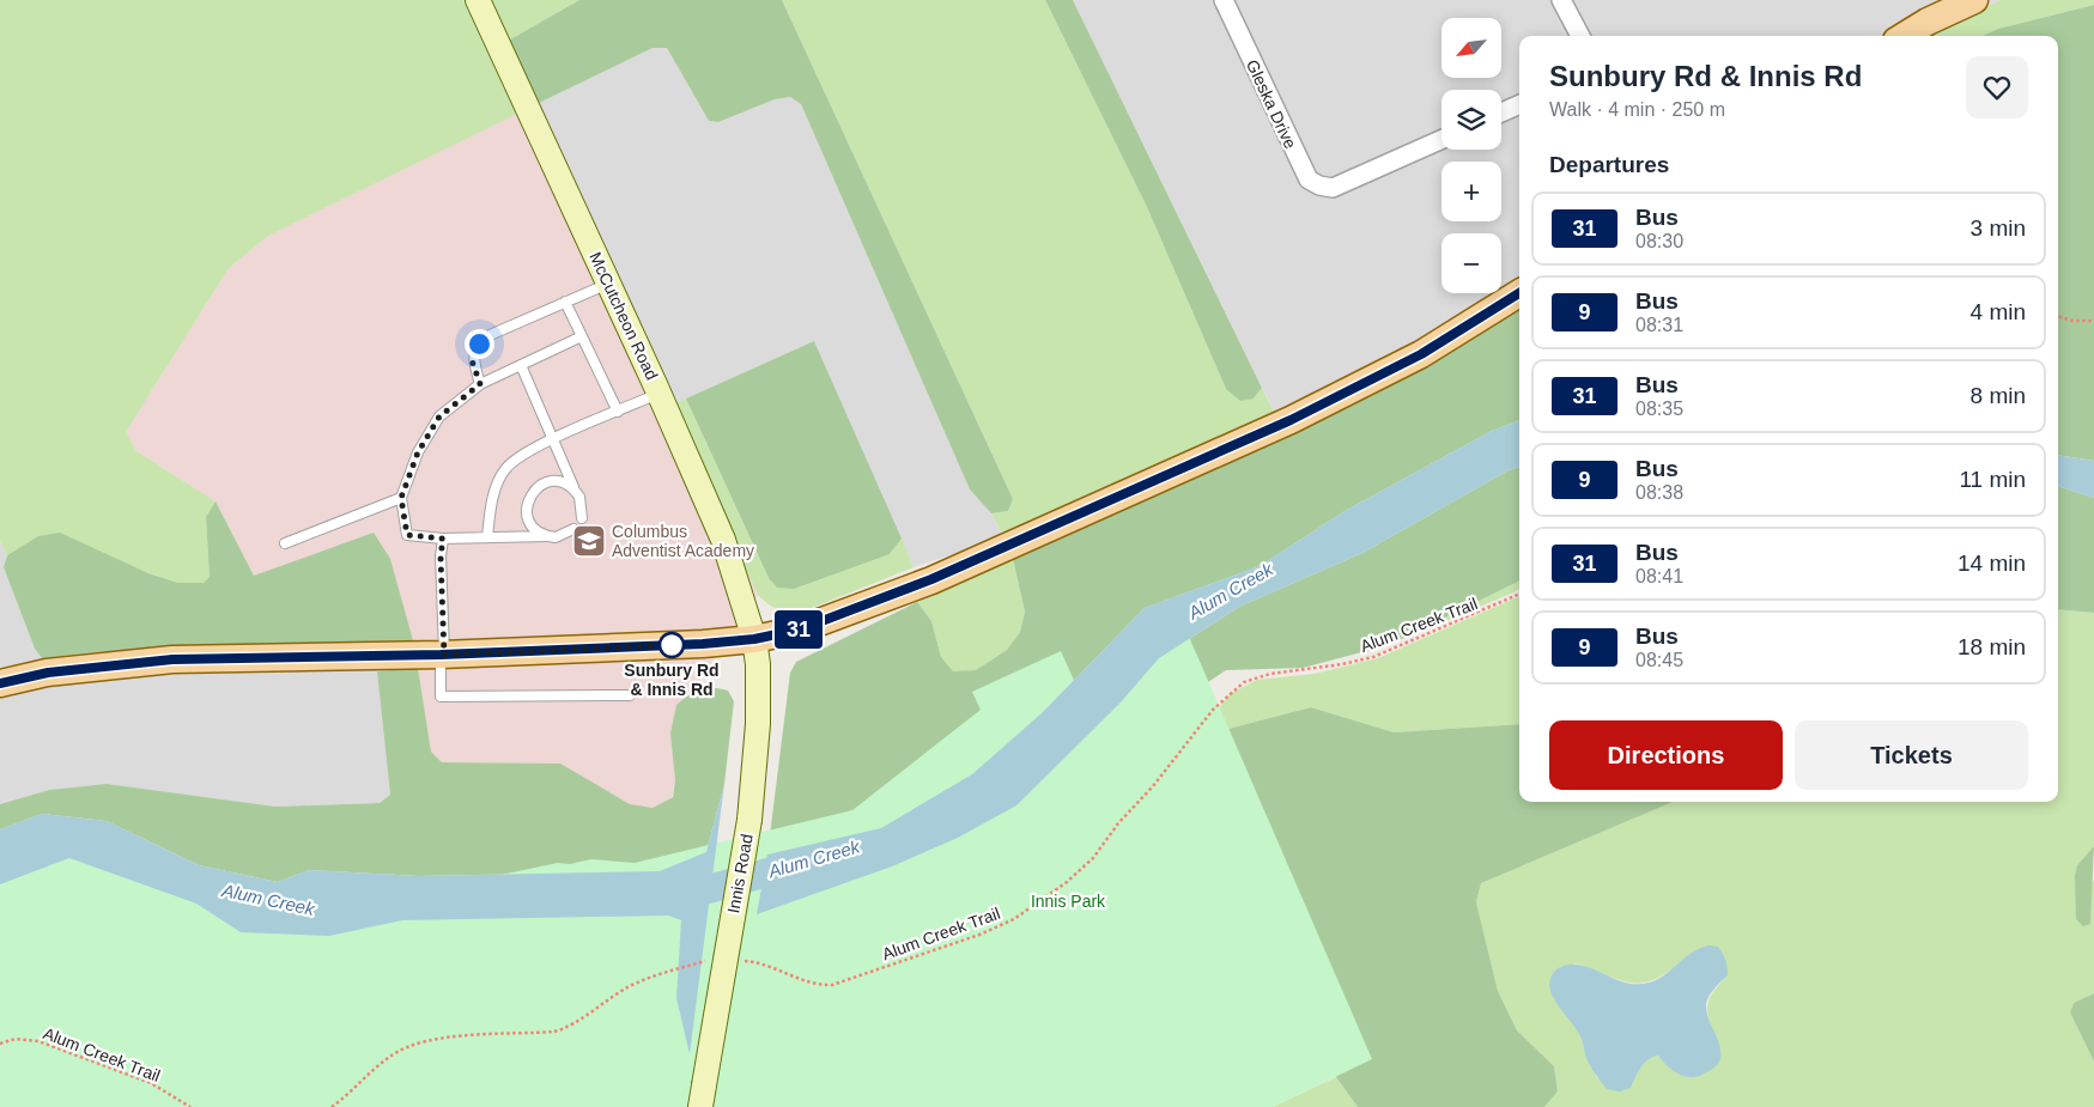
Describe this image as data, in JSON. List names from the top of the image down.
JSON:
{
  "streets": {
    "main road": ["McCutcheon Road", "Innis Road"],
    "street": ["Gleska Drive"],
    "path": ["Alum Creek Trail"]
  },
  "crossings": [
    ["McCutcheon Road", "Innis Road"]
  ],
  "water": ["Alum Creek"],
  "parks": ["Innis Park"],
  "places": {
    "school or university": ["Columbus Adventist Academy"],
    "other": ["Sunbury Rd & Innis Rd"]
  },
  "lines": ["bus line 31"],
  "north": "bottom left",
  "page": {
    "on_map": "31",
    "map_buttons": ["+", "−"],
    "heading": [
      ["Sunbury Rd & Innis Rd", "Walk · 4 min · 250 m"],
      "Departures"
    ],
    "list": [
      {
        "mark": "31",
        "name": "Bus",
        "note": "08:30",
        "value": "3 min"
      },
      {
        "mark": "9",
        "name": "Bus",
        "note": "08:31",
        "value": "4 min"
      },
      {
        "mark": "31",
        "name": "Bus",
        "note": "08:35",
        "value": "8 min"
      },
      {
        "mark": "9",
        "name": "Bus",
        "note": "08:38",
        "value": "11 min"
      },
      {
        "mark": "31",
        "name": "Bus",
        "note": "08:41",
        "value": "14 min"
      },
      {
        "mark": "9",
        "name": "Bus",
        "note": "08:45",
        "value": "18 min"
      }
    ],
    "buttons": ["Directions", "Tickets"]
  }
}
